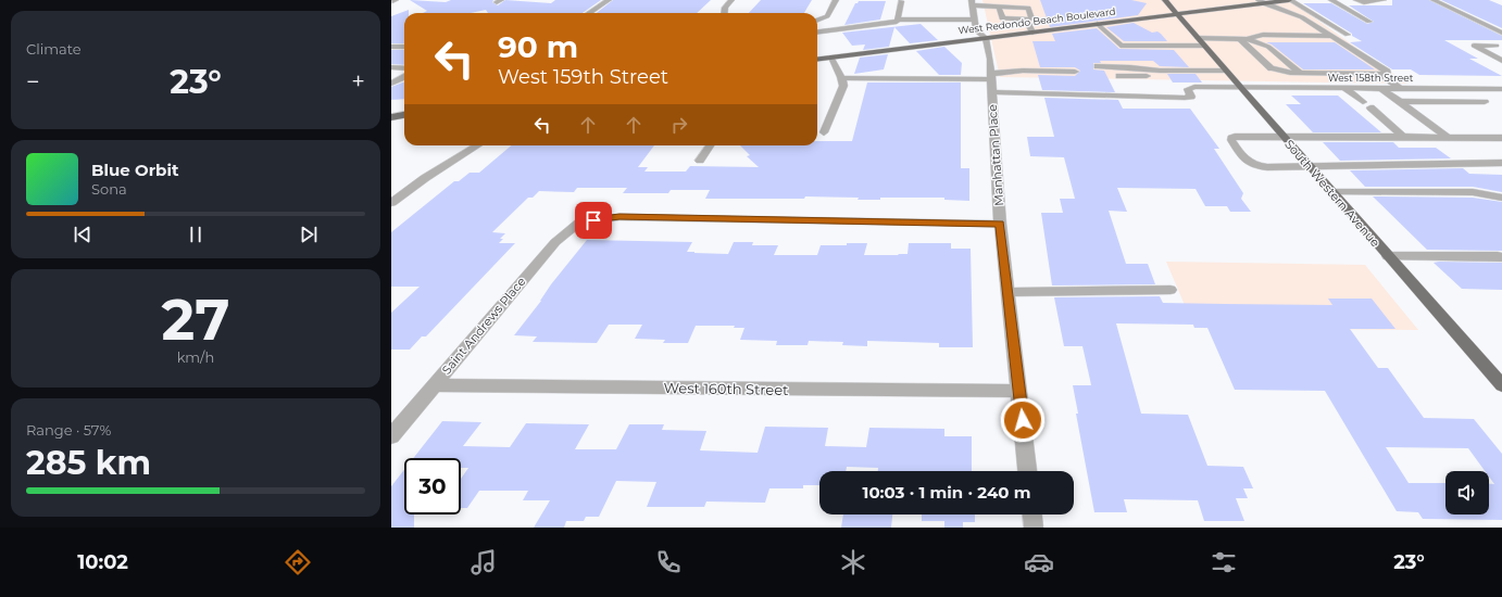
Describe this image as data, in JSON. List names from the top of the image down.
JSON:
{
  "streets": {
    "main road": ["West Redondo Beach Boulevard", "South Western Avenue"],
    "street": [
      "West 158th Street",
      "Manhattan Place",
      "Saint Andrews Place",
      "West 160th Street"
    ]
  },
  "crossings": [
    ["West Redondo Beach Boulevard", "Manhattan Place"],
    ["West Redondo Beach Boulevard", "South Western Avenue"],
    ["West 158th Street", "Manhattan Place"],
    ["West 158th Street", "South Western Avenue"],
    ["Manhattan Place", "Saint Andrews Place"],
    ["Manhattan Place", "West 160th Street"],
    ["Saint Andrews Place", "West 160th Street"]
  ],
  "page": {
    "tile": [
      "Climate",
      ["27", "km/h"],
      ["Range · 57%", "285 km"]
    ],
    "turn": ["90 m", "West 159th Street"],
    "heat": ["−", "23°", "+"],
    "song": ["Blue Orbit", "Sona"],
    "limit": "30",
    "trip": "10:03 · 1 min · 240 m",
    "tabs": ["10:02", "23°"]
  }
}
